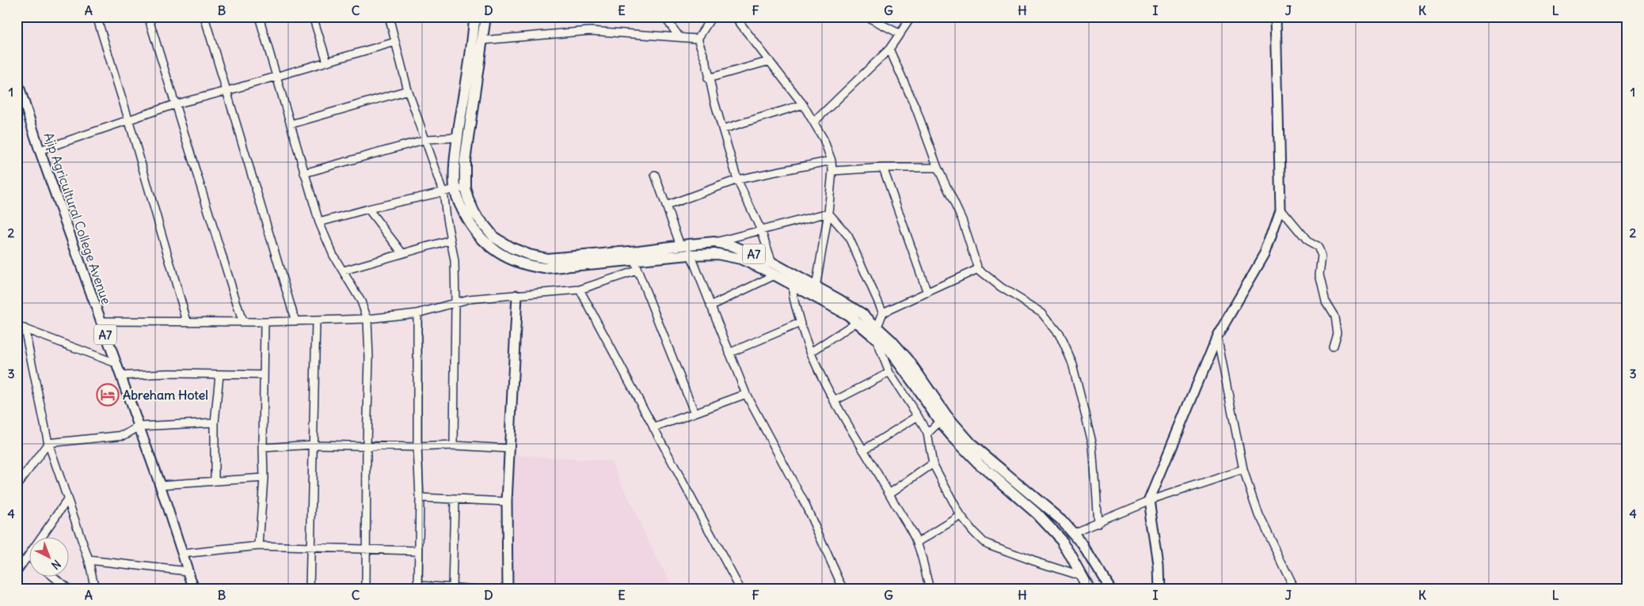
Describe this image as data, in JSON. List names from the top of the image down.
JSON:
{
  "streets": {
    "highway": ["A7"],
    "main road": ["Ajip Agricultural College Avenue"]
  },
  "places": {
    "hotel": ["Abreham Hotel"]
  },
  "north": "bottom right",
  "grid": {
    "columns": [
      "A",
      "B",
      "C",
      "D",
      "E",
      "F",
      "G",
      "H",
      "I",
      "J",
      "K",
      "L"
    ],
    "rows": [
      "1",
      "2",
      "3",
      "4"
    ]
  }
}
